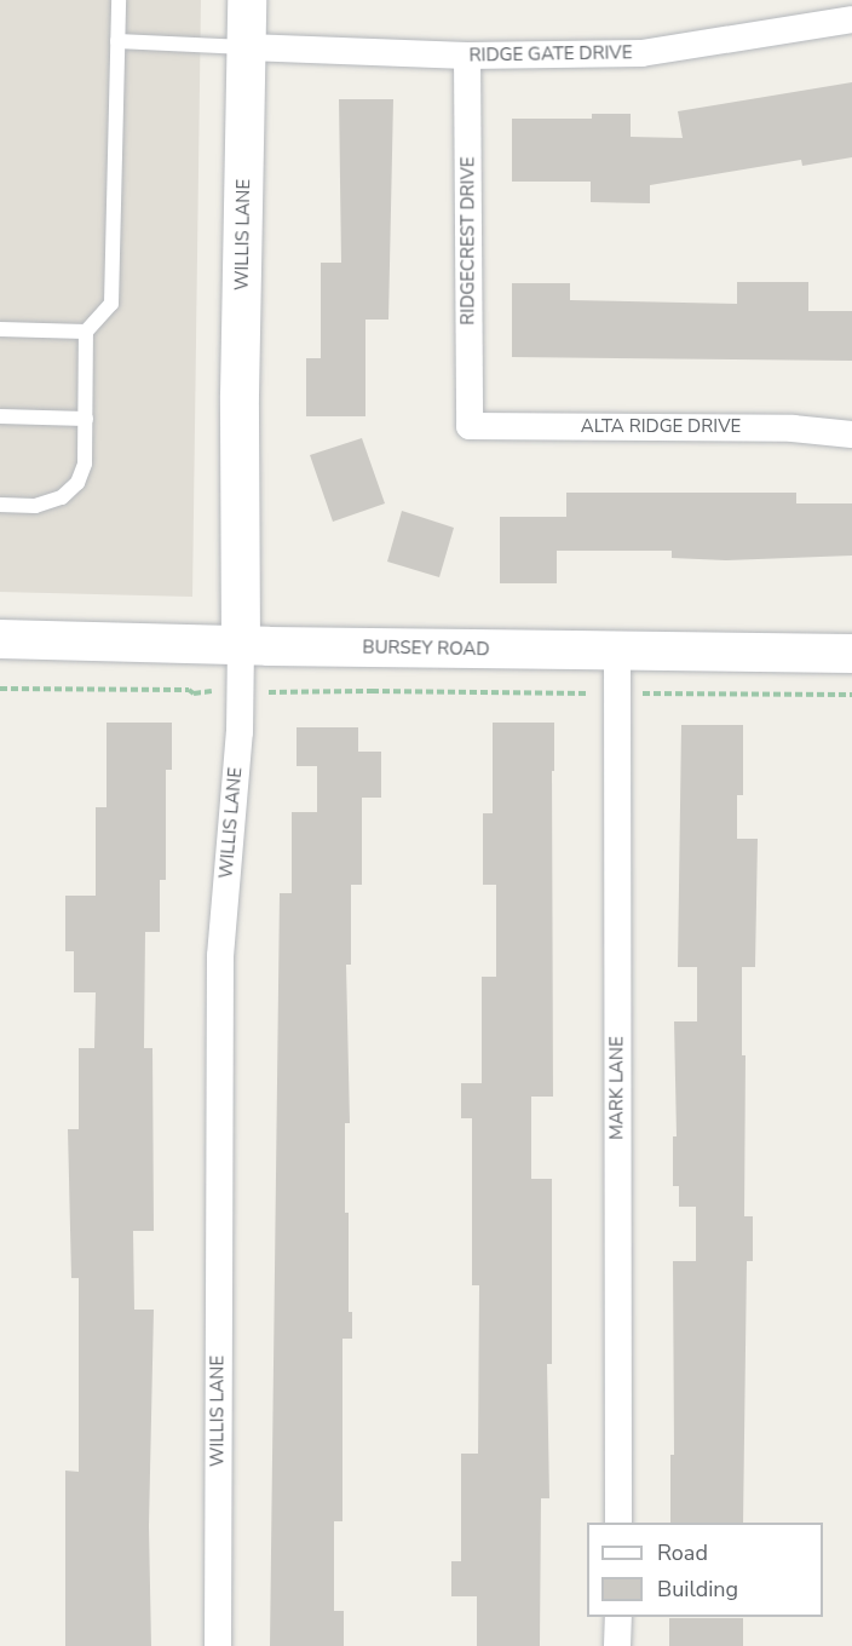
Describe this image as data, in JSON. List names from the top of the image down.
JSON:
{
  "streets": {
    "street": [
      "RIDGE GATE DRIVE",
      "WILLIS LANE",
      "RIDGECREST DRIVE",
      "ALTA RIDGE DRIVE",
      "BURSEY ROAD",
      "MARK LANE"
    ]
  },
  "crossings": [
    ["RIDGE GATE DRIVE", "WILLIS LANE"],
    ["RIDGE GATE DRIVE", "RIDGECREST DRIVE"],
    ["WILLIS LANE", "BURSEY ROAD"],
    ["RIDGECREST DRIVE", "ALTA RIDGE DRIVE"],
    ["BURSEY ROAD", "MARK LANE"]
  ],
  "legend": ["Road", "Building"]
}
